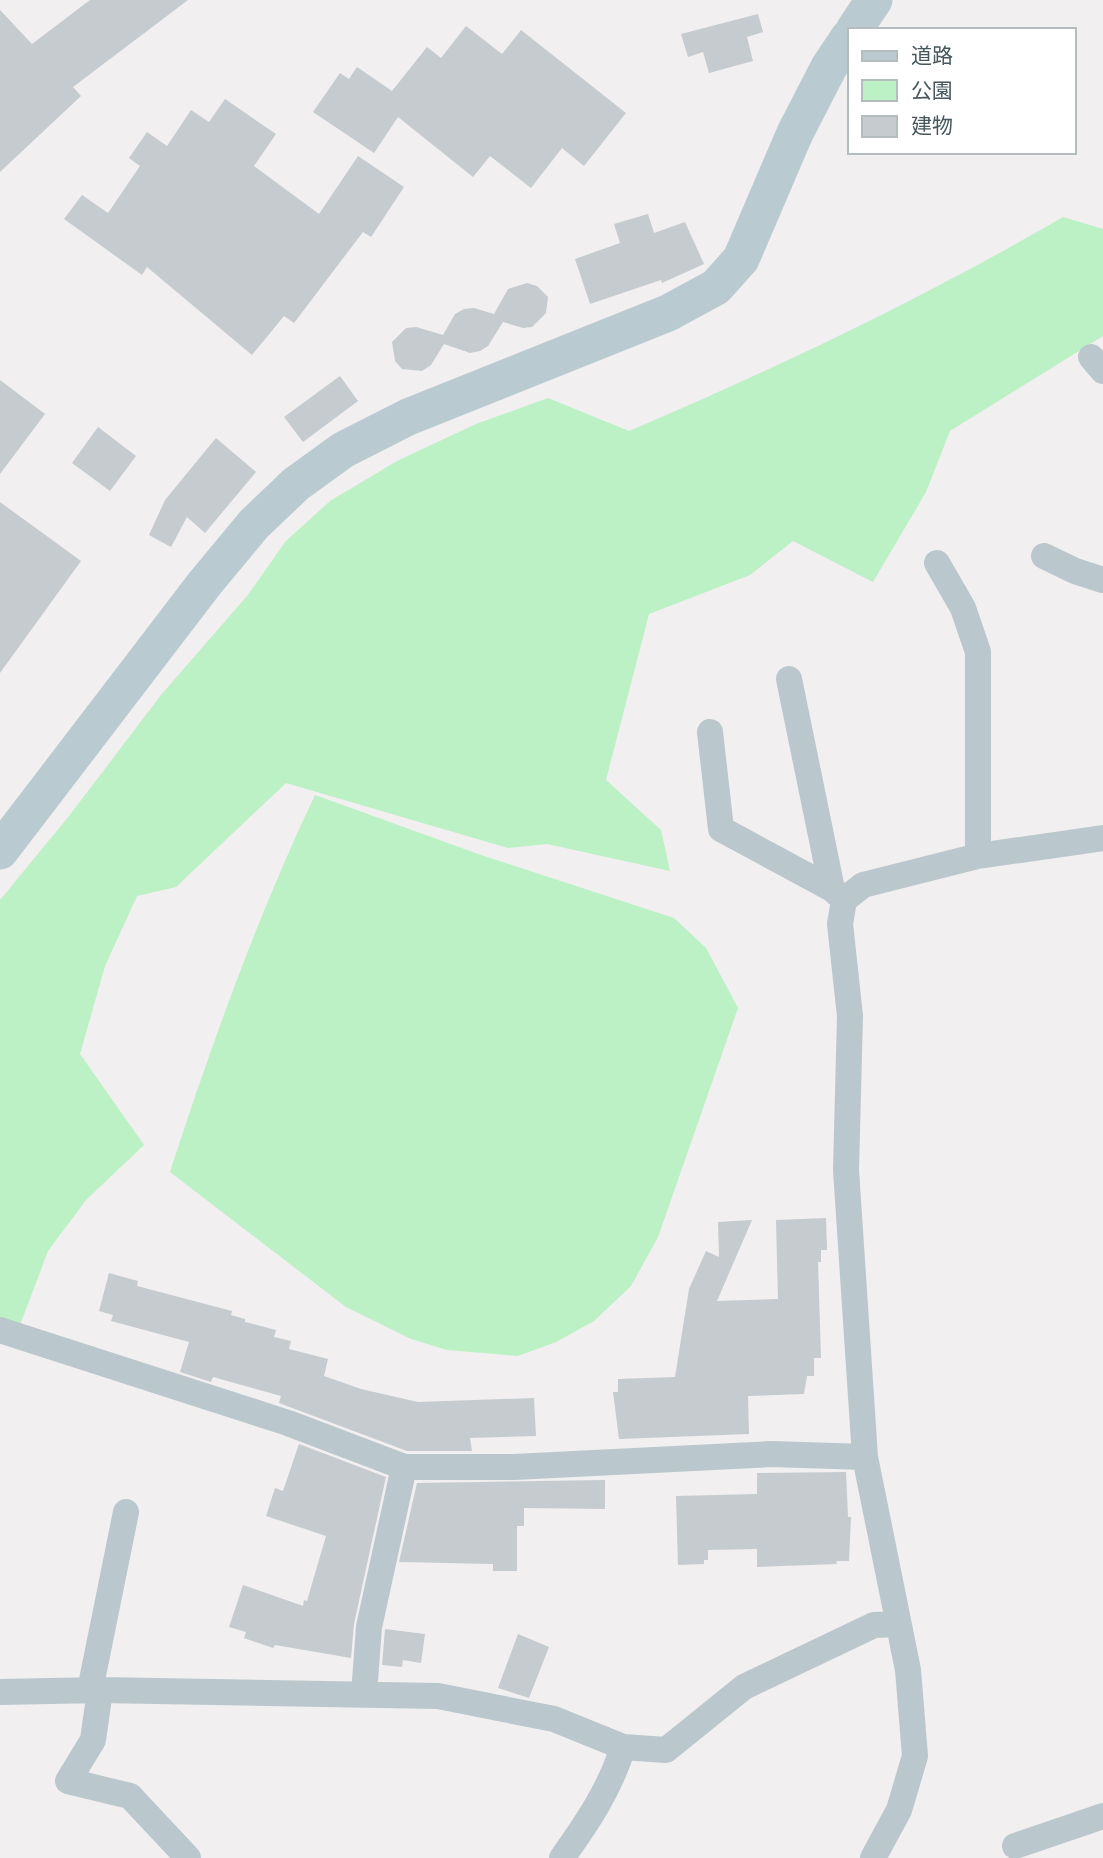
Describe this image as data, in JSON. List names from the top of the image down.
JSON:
{
  "legend": ["道路", "公園", "建物"]
}
